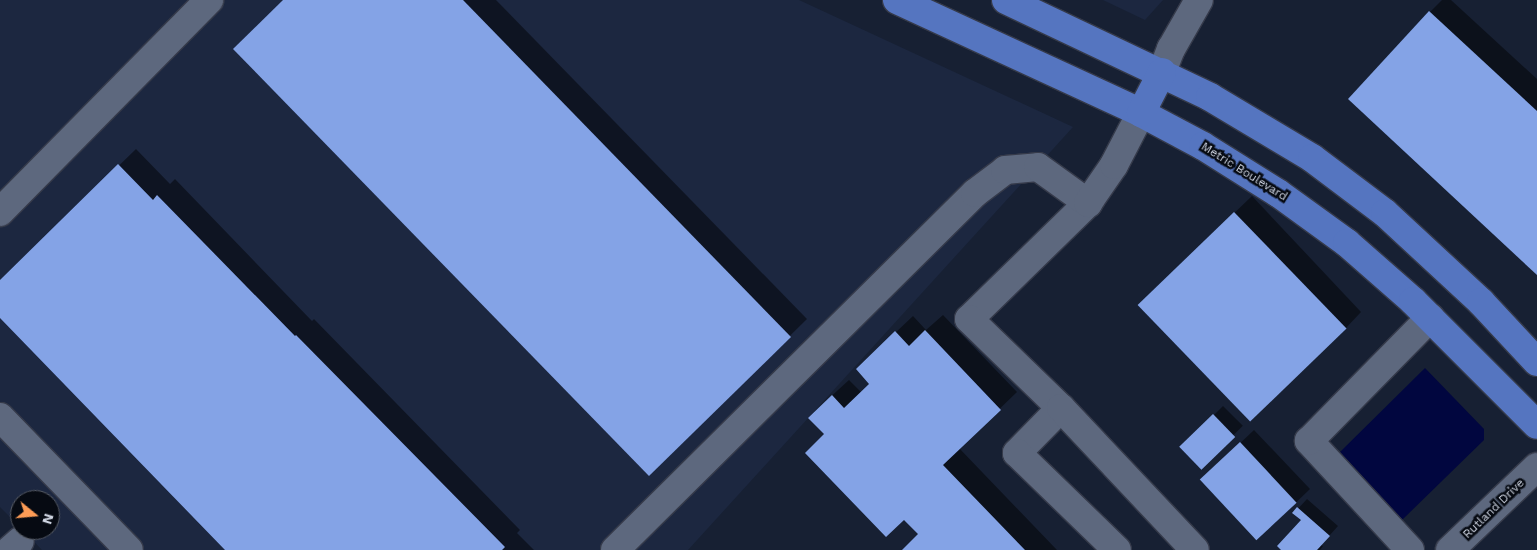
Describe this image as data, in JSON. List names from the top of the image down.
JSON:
{
  "streets": {
    "main road": ["Metric Boulevard"],
    "street": ["Rutland Drive"]
  },
  "north": "right"
}
